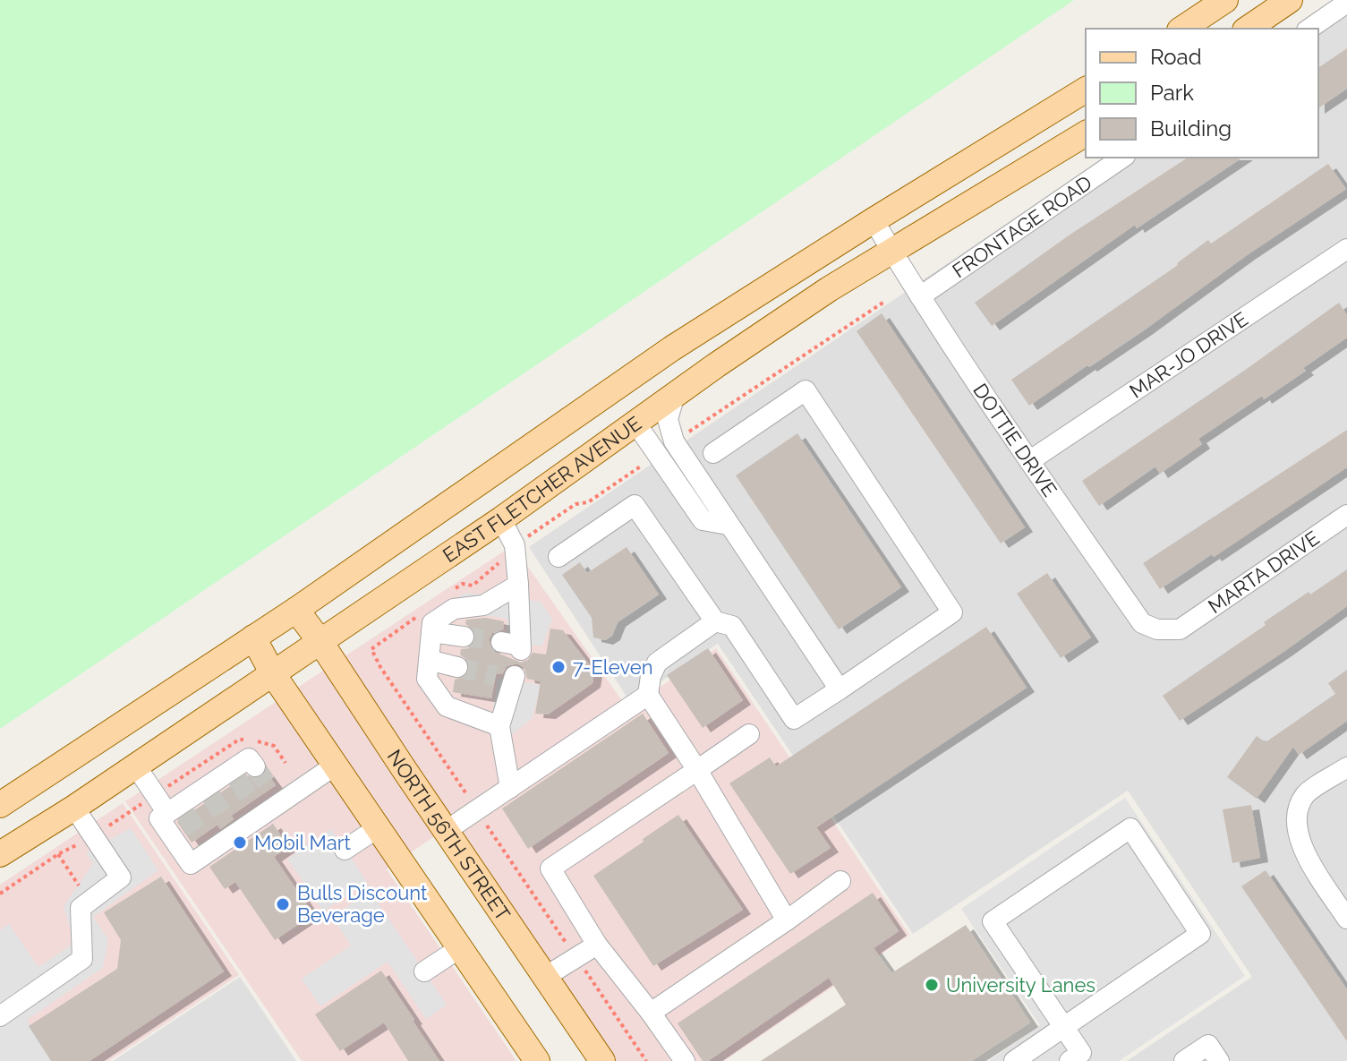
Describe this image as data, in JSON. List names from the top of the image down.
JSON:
{
  "streets": {
    "main road": ["EAST FLETCHER AVENUE", "NORTH 56TH STREET"],
    "street": [
      "FRONTAGE ROAD",
      "MAR-JO DRIVE",
      "DOTTIE DRIVE",
      "MARTA DRIVE"
    ]
  },
  "crossings": [
    ["FRONTAGE ROAD", "DOTTIE DRIVE"],
    ["MAR-JO DRIVE", "DOTTIE DRIVE"],
    ["DOTTIE DRIVE", "EAST FLETCHER AVENUE"],
    ["DOTTIE DRIVE", "MARTA DRIVE"],
    ["EAST FLETCHER AVENUE", "NORTH 56TH STREET"]
  ],
  "places": [
    "7-Eleven",
    "Mobil Mart",
    "Bulls Discount Beverage",
    "University Lanes"
  ],
  "legend": ["Road", "Park", "Building"]
}
